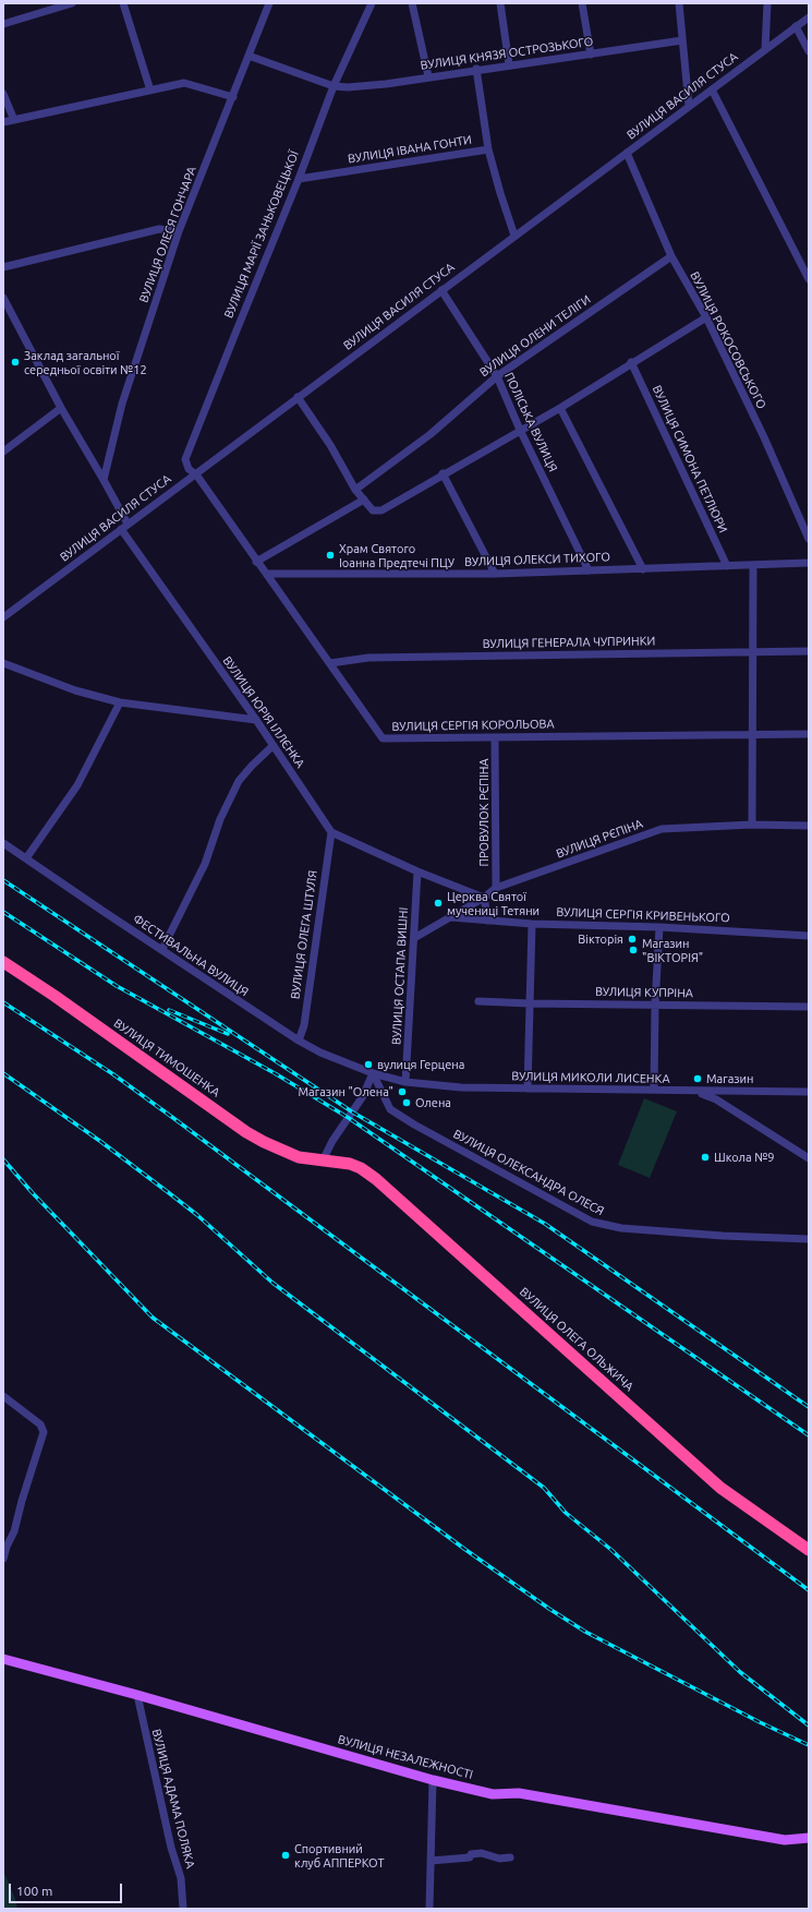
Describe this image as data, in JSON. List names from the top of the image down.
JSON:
{
  "streets": {
    "highway": ["ВУЛИЦЯ ТИМОШЕНКА", "ВУЛИЦЯ ОЛЕГА ОЛЬЖИЧА"],
    "main road": ["ВУЛИЦЯ НЕЗАЛЕЖНОСТІ"],
    "street": [
      "ВУЛИЦЯ КНЯЗЯ ОСТРОЗЬКОГО",
      "ВУЛИЦЯ ВАСИЛЯ СТУСА",
      "ВУЛИЦЯ ІВАНА ГОНТИ",
      "ВУЛИЦЯ ОЛЕСЯ ГОНЧАРА",
      "ВУЛИЦЯ МАРІЇ ЗАНЬКОВЕЦЬКОЇ",
      "ВУЛИЦЯ ОЛЕНИ ТЕЛІГИ",
      "ВУЛИЦЯ РОКОСОВСЬКОГО",
      "ПОЛІСЬКА ВУЛИЦЯ",
      "ВУЛИЦЯ СИМОНА ПЕТЛЮРИ",
      "ВУЛИЦЯ ОЛЕКСИ ТИХОГО",
      "ВУЛИЦЯ ГЕНЕРАЛА ЧУПРИНКИ",
      "ВУЛИЦЯ ЮРІЯ ІЛЛЄНКА",
      "ВУЛИЦЯ СЕРГІЯ КОРОЛЬОВА",
      "ПРОВУЛОК РЄПІНА",
      "ВУЛИЦЯ РЄПІНА",
      "ВУЛИЦЯ СЕРГІЯ КРИВЕНЬКОГО",
      "ВУЛИЦЯ ОЛЕГА ШТУЛЯ",
      "ФЕСТИВАЛЬНА ВУЛИЦЯ",
      "ВУЛИЦЯ ОСТАПА ВИШНІ",
      "ВУЛИЦЯ КУПРІНА",
      "ВУЛИЦЯ МИКОЛИ ЛИСЕНКА",
      "ВУЛИЦЯ ОЛЕКСАНДРА ОЛЕСЯ",
      "ВУЛИЦЯ АДАМА ПОЛЯКА"
    ]
  },
  "crossings": [
    ["ВУЛИЦЯ КНЯЗЯ ОСТРОЗЬКОГО", "ВУЛИЦЯ ОЛЕСЯ ГОНЧАРА"],
    ["ВУЛИЦЯ КНЯЗЯ ОСТРОЗЬКОГО", "ВУЛИЦЯ МАРІЇ ЗАНЬКОВЕЦЬКОЇ"],
    ["ВУЛИЦЯ ВАСИЛЯ СТУСА", "ВУЛИЦЯ ІВАНА ГОНТИ"],
    ["ВУЛИЦЯ ВАСИЛЯ СТУСА", "ВУЛИЦЯ МАРІЇ ЗАНЬКОВЕЦЬКОЇ"],
    ["ВУЛИЦЯ ВАСИЛЯ СТУСА", "ВУЛИЦЯ РОКОСОВСЬКОГО"],
    ["ВУЛИЦЯ ВАСИЛЯ СТУСА", "ПОЛІСЬКА ВУЛИЦЯ"],
    ["ВУЛИЦЯ ВАСИЛЯ СТУСА", "ВУЛИЦЯ ЮРІЯ ІЛЛЄНКА"],
    ["ВУЛИЦЯ ВАСИЛЯ СТУСА", "ВУЛИЦЯ СЕРГІЯ КОРОЛЬОВА"],
    ["ВУЛИЦЯ ІВАНА ГОНТИ", "ВУЛИЦЯ МАРІЇ ЗАНЬКОВЕЦЬКОЇ"],
    ["ВУЛИЦЯ МАРІЇ ЗАНЬКОВЕЦЬКОЇ", "ВУЛИЦЯ СЕРГІЯ КОРОЛЬОВА"],
    ["ВУЛИЦЯ ОЛЕНИ ТЕЛІГИ", "ВУЛИЦЯ РОКОСОВСЬКОГО"],
    ["ВУЛИЦЯ ОЛЕНИ ТЕЛІГИ", "ПОЛІСЬКА ВУЛИЦЯ"],
    ["ПОЛІСЬКА ВУЛИЦЯ", "ВУЛИЦЯ ОЛЕКСИ ТИХОГО"],
    ["ВУЛИЦЯ СИМОНА ПЕТЛЮРИ", "ВУЛИЦЯ ОЛЕКСИ ТИХОГО"],
    ["ВУЛИЦЯ ОЛЕКСИ ТИХОГО", "ВУЛИЦЯ СЕРГІЯ КОРОЛЬОВА"],
    ["ВУЛИЦЯ ГЕНЕРАЛА ЧУПРИНКИ", "ВУЛИЦЯ СЕРГІЯ КОРОЛЬОВА"],
    ["ВУЛИЦЯ ЮРІЯ ІЛЛЄНКА", "ВУЛИЦЯ ОЛЕГА ШТУЛЯ"],
    ["ВУЛИЦЯ СЕРГІЯ КОРОЛЬОВА", "ПРОВУЛОК РЄПІНА"],
    ["ПРОВУЛОК РЄПІНА", "ВУЛИЦЯ РЄПІНА"],
    ["ВУЛИЦЯ РЄПІНА", "ВУЛИЦЯ СЕРГІЯ КРИВЕНЬКОГО"],
    ["ВУЛИЦЯ РЄПІНА", "ВУЛИЦЯ ОСТАПА ВИШНІ"],
    ["ВУЛИЦЯ ОЛЕГА ШТУЛЯ", "ФЕСТИВАЛЬНА ВУЛИЦЯ"],
    ["ФЕСТИВАЛЬНА ВУЛИЦЯ", "ВУЛИЦЯ МИКОЛИ ЛИСЕНКА"],
    ["ФЕСТИВАЛЬНА ВУЛИЦЯ", "ВУЛИЦЯ ОЛЕКСАНДРА ОЛЕСЯ"],
    ["ВУЛИЦЯ ОСТАПА ВИШНІ", "ВУЛИЦЯ МИКОЛИ ЛИСЕНКА"],
    ["ВУЛИЦЯ ТИМОШЕНКА", "ВУЛИЦЯ ОЛЕГА ОЛЬЖИЧА"],
    ["ВУЛИЦЯ МИКОЛИ ЛИСЕНКА", "ВУЛИЦЯ ОЛЕКСАНДРА ОЛЕСЯ"],
    ["ВУЛИЦЯ НЕЗАЛЕЖНОСТІ", "ВУЛИЦЯ АДАМА ПОЛЯКА"]
  ],
  "places": [
    "Заклад загальної середньої освіти №12",
    "Храм Святого Іоанна Предтечі ПЦУ",
    "Церква Святої мучениці Тетяни",
    "Вікторія",
    "Магазин \"ВІКТОРІЯ\"",
    "вулиця Герцена",
    "Магазин",
    "Магазин \"Олена\"",
    "Олена",
    "Школа №9",
    "Спортивний клуб АППЕРКОТ"
  ],
  "scale_bar": "100 m"
}
